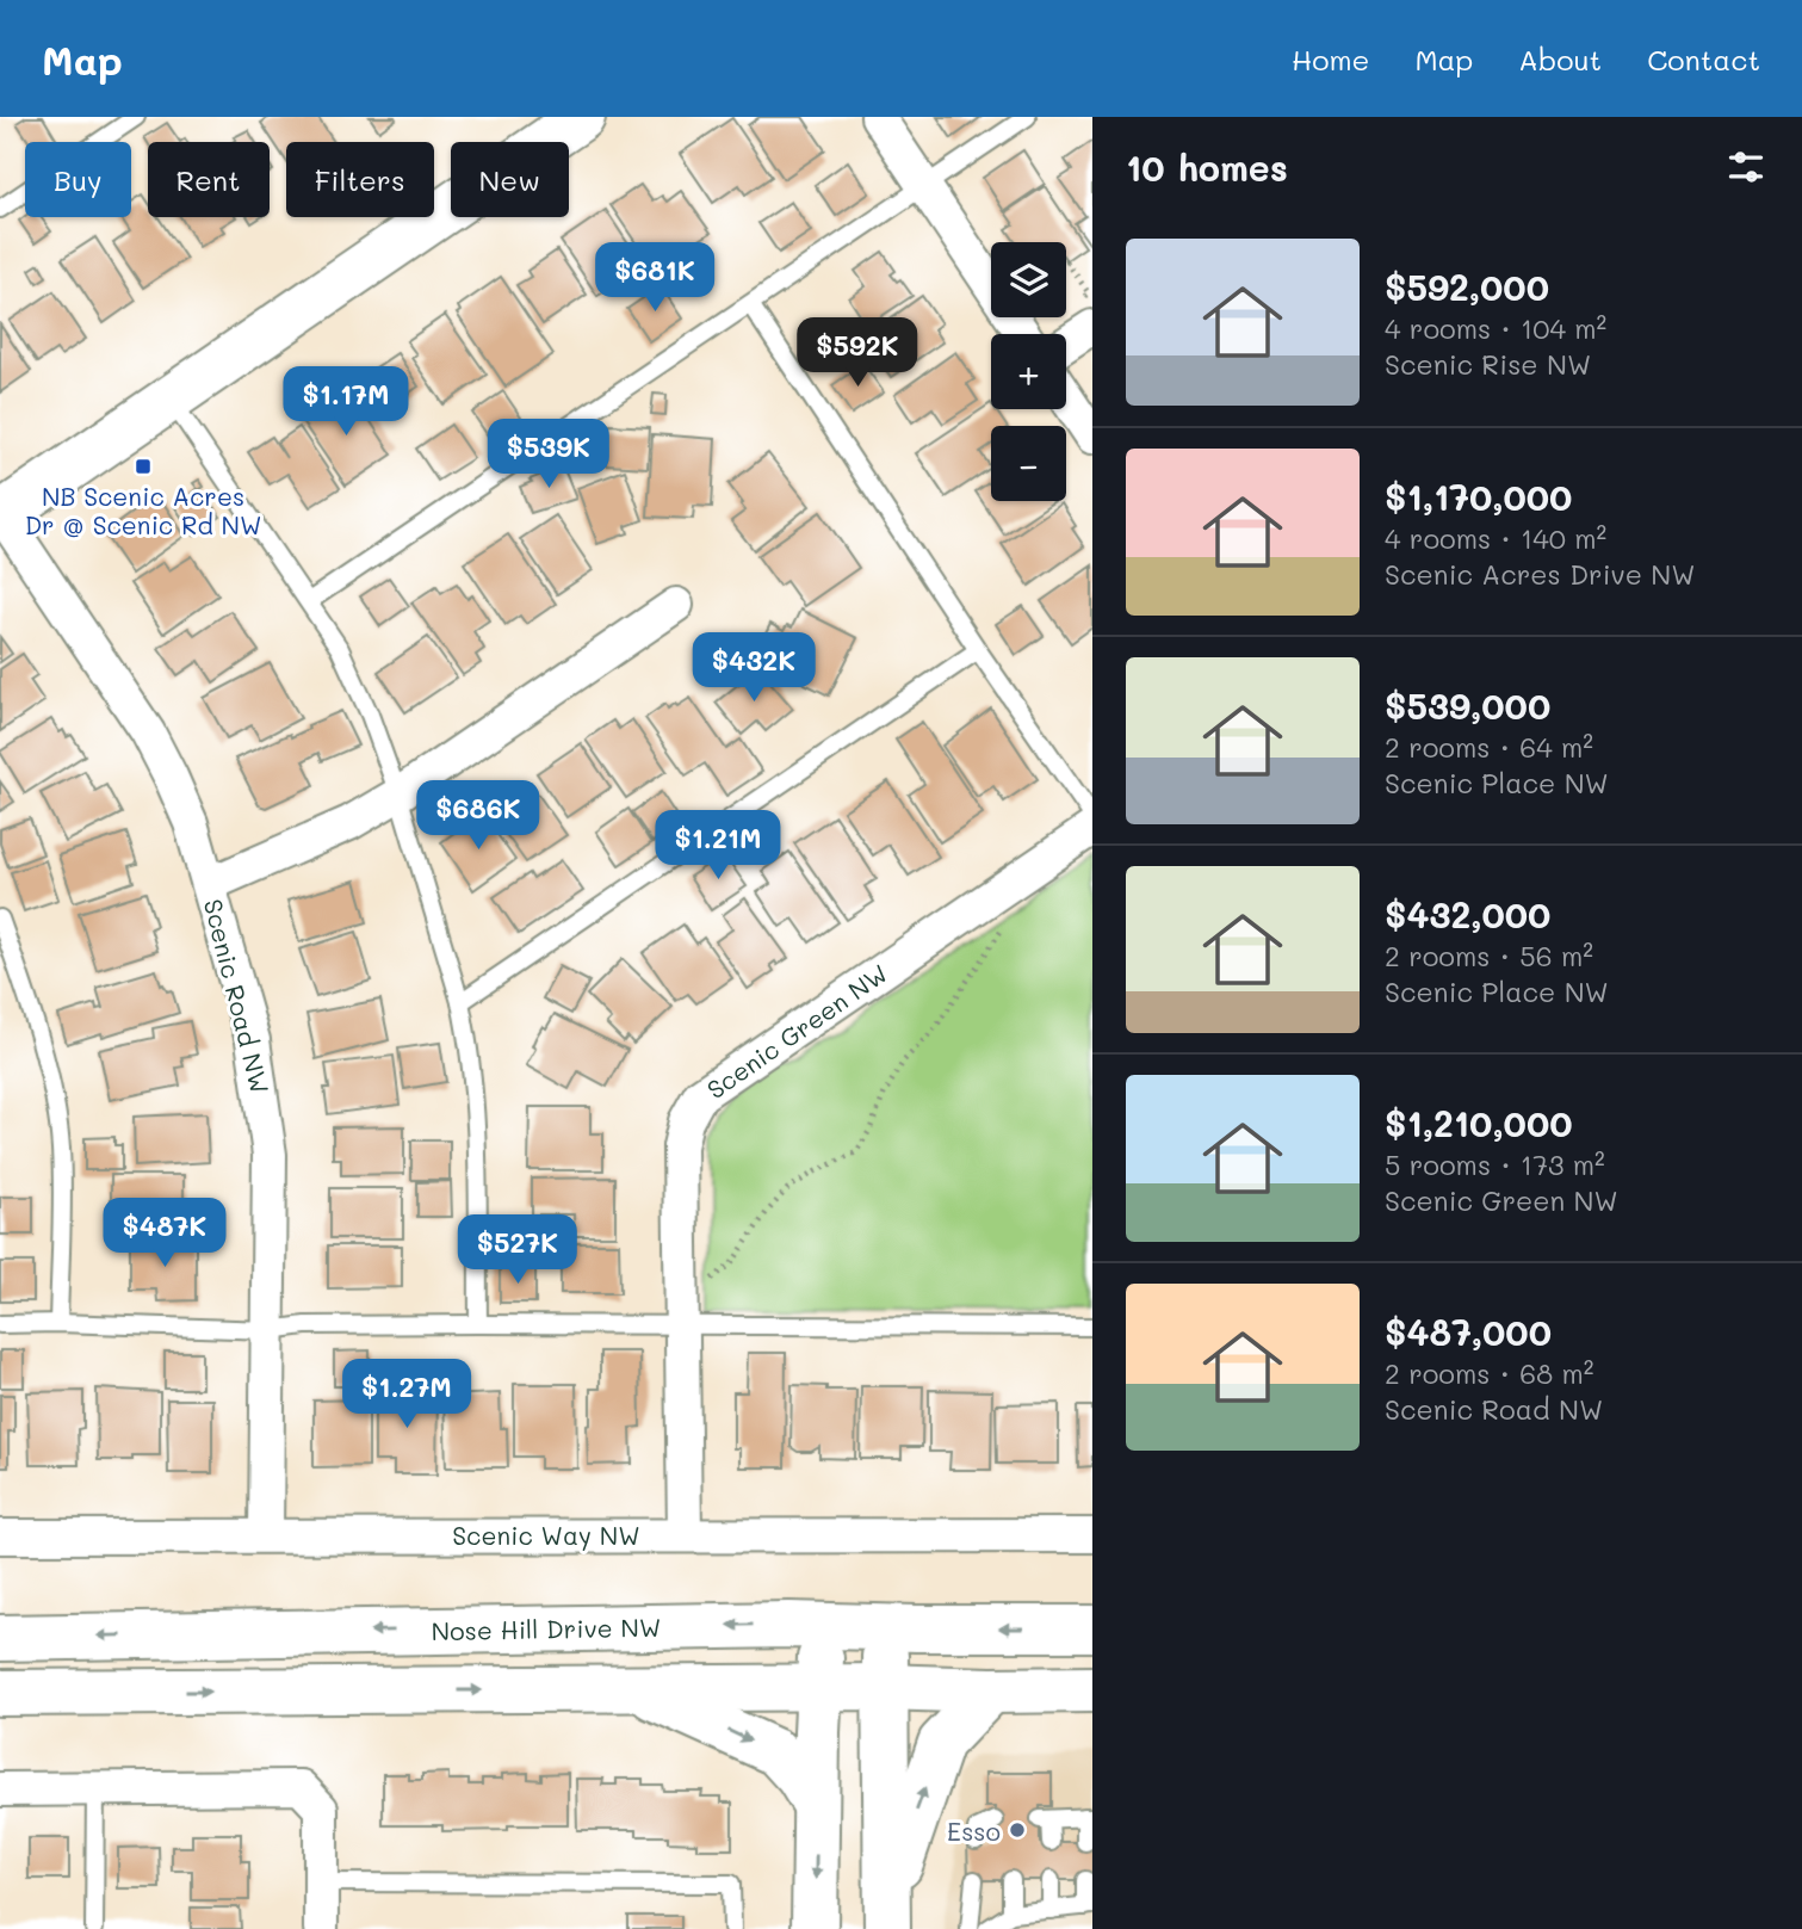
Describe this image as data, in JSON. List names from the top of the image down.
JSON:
{
  "streets": {
    "main road": ["Nose Hill Drive NW"],
    "street": ["Scenic Road NW", "Scenic Green NW", "Scenic Way NW"]
  },
  "crossings": [
    ["Scenic Road NW", "Scenic Way NW"],
    ["Scenic Green NW", "Scenic Way NW"]
  ],
  "places": {
    "transit": ["NB Scenic Acres Dr @ Scenic Rd NW"],
    "other": ["Esso"]
  },
  "page": {
    "header": "Map",
    "nav": [
      "Home",
      "Map",
      "About",
      "Contact"
    ],
    "heading": "10 homes",
    "chip": [
      "Buy",
      "Rent",
      "Filters",
      "New"
    ],
    "list": [
      {
        "name": "$592,000",
        "note": "4 rooms · 104 m² · Scenic Rise NW"
      },
      {
        "name": "$1,170,000",
        "note": "4 rooms · 140 m² · Scenic Acres Drive NW"
      },
      {
        "name": "$539,000",
        "note": "2 rooms · 64 m² · Scenic Place NW"
      },
      {
        "name": "$432,000",
        "note": "2 rooms · 56 m² · Scenic Place NW"
      },
      {
        "name": "$1,210,000",
        "note": "5 rooms · 173 m² · Scenic Green NW"
      },
      {
        "name": "$487,000",
        "note": "2 rooms · 68 m² · Scenic Road NW"
      }
    ],
    "map_buttons": ["+", "−"],
    "price": [
      "$681K",
      "$592K",
      "$1.17M",
      "$539K",
      "$432K",
      "$686K",
      "$1.21M",
      "$487K",
      "$527K",
      "$1.27M"
    ]
  }
}
